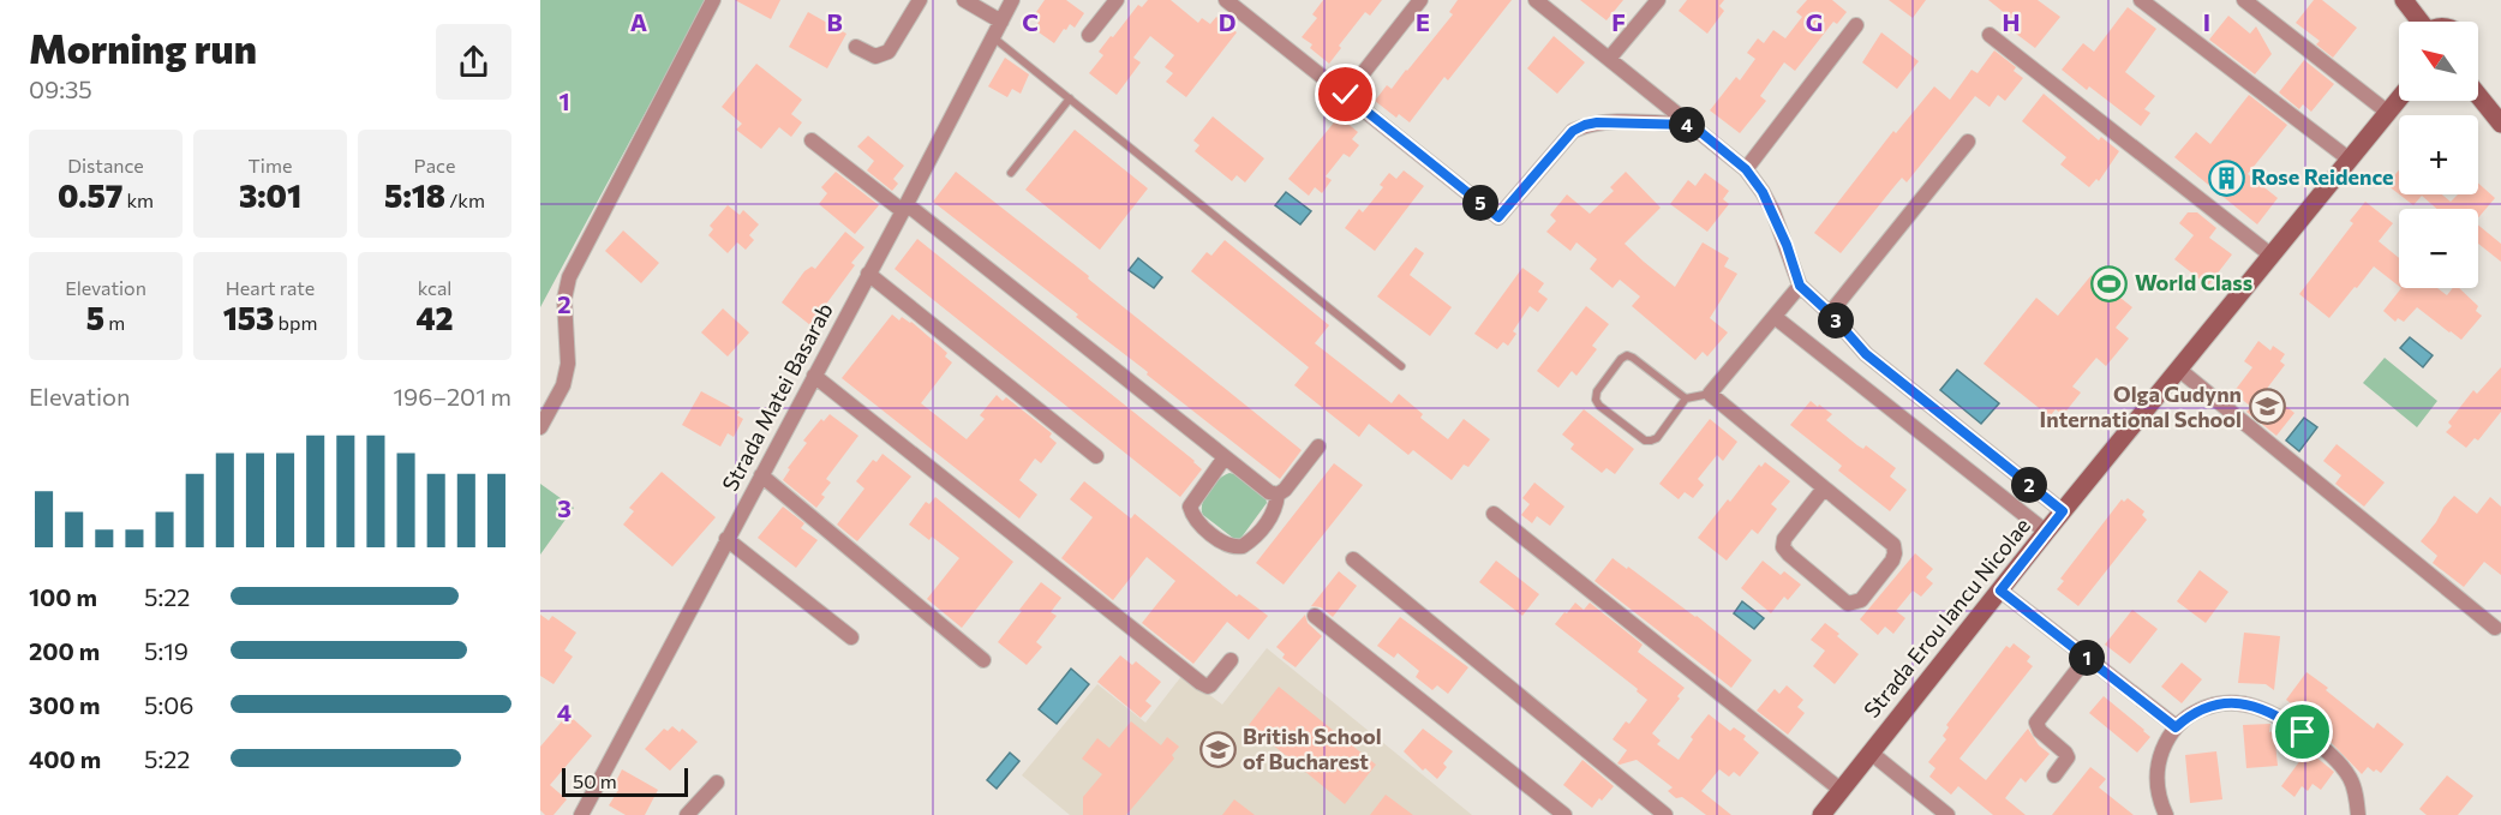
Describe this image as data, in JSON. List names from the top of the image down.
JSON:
{
  "streets": {
    "street": ["Strada Matei Basarab", "Strada Erou Iancu Nicolae"]
  },
  "places": {
    "building": ["Rose Reidence"],
    "sports": ["World Class"],
    "school or university": ["Olga Gudynn International School", "British School of Bucharest"]
  },
  "scale_bar": "50 m",
  "north": "top left",
  "page": {
    "heading": ["Morning run", "09:35"],
    "map_buttons": ["+", "−"],
    "pins": [
      "4",
      "5",
      "3",
      "2",
      "1"
    ],
    "stats": [
      ["Distance", "0.57 km"],
      ["Time", "3:01"],
      ["Pace", "5:18 /km"],
      ["Elevation", "5 m"],
      ["Heart rate", "153 bpm"],
      ["kcal", "42"]
    ],
    "chart": ["Elevation", "196–201 m"],
    "list": [
      {
        "name": "100 m",
        "note": "5:22"
      },
      {
        "name": "200 m",
        "note": "5:19"
      },
      {
        "name": "300 m",
        "note": "5:06"
      },
      {
        "name": "400 m",
        "note": "5:22"
      }
    ],
    "scale": "50 m"
  },
  "grid": {
    "columns": [
      "A",
      "B",
      "C",
      "D",
      "E",
      "F",
      "G",
      "H",
      "I"
    ],
    "rows": [
      "1",
      "2",
      "3",
      "4"
    ]
  }
}
